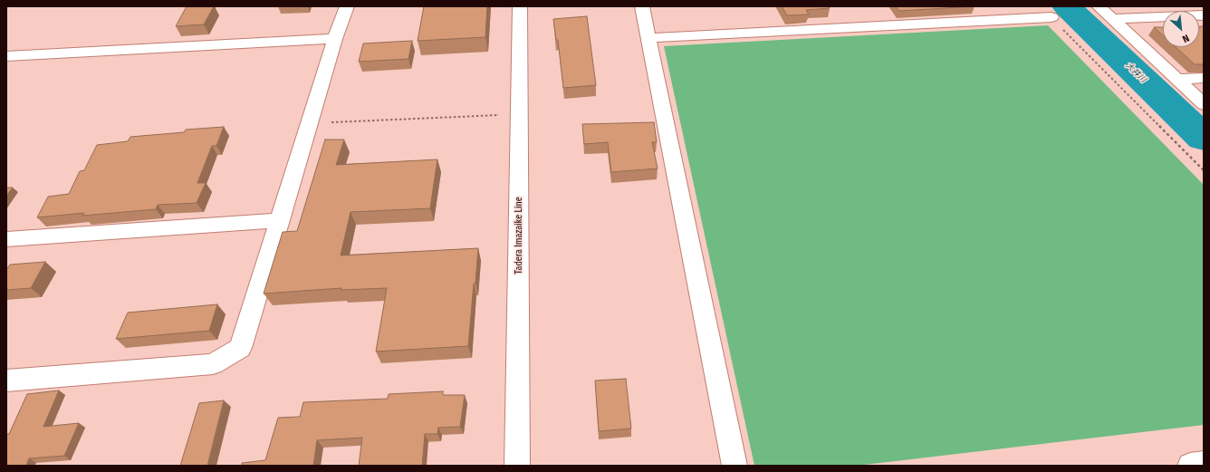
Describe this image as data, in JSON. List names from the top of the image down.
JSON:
{
  "streets": {
    "street": ["Tadera Imazaike Line"]
  },
  "water": ["大井川"],
  "north": "bottom right"
}
